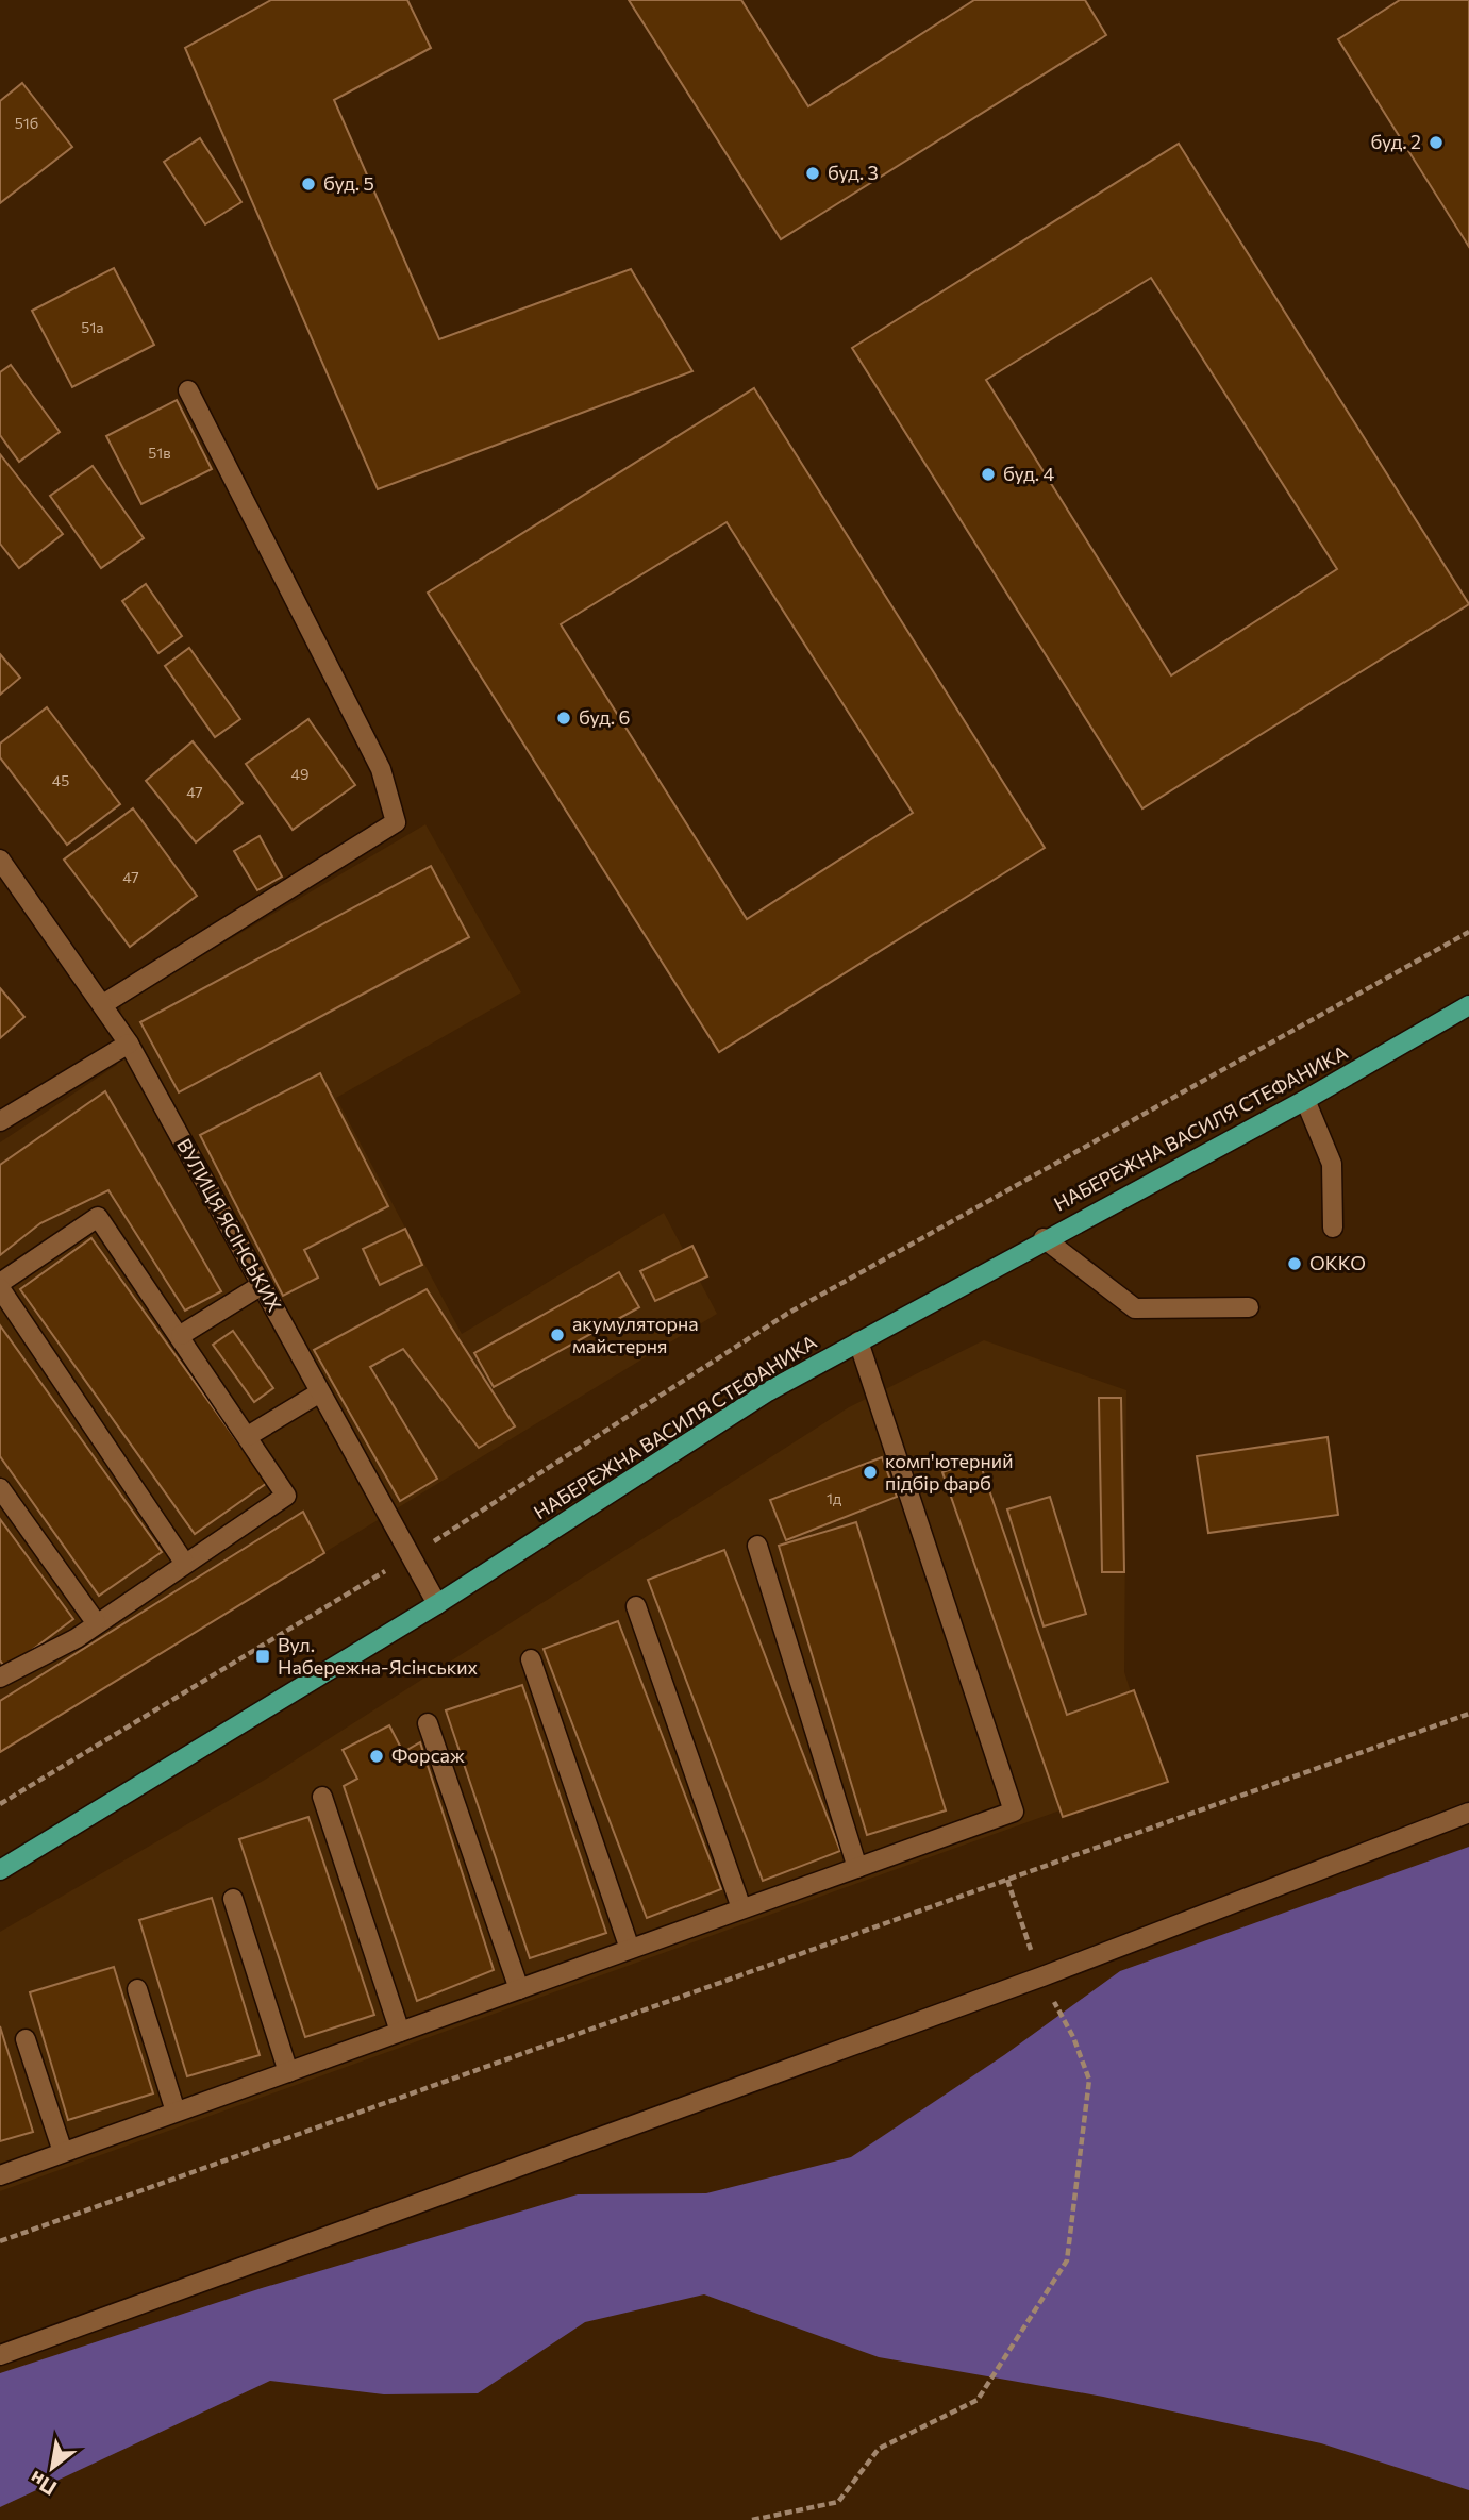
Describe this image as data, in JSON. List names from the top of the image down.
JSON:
{
  "streets": {
    "main road": ["НАБЕРЕЖНА ВАСИЛЯ СТЕФАНИКА"],
    "street": ["ВУЛИЦЯ ЯСІНСЬКИХ"]
  },
  "crossings": [
    ["НАБЕРЕЖНА ВАСИЛЯ СТЕФАНИКА", "ВУЛИЦЯ ЯСІНСЬКИХ"]
  ],
  "places": {
    "other": [
      "буд. 2",
      "буд. 3",
      "буд. 5",
      "буд. 4",
      "буд. 6",
      "ОККО",
      "акумуляторна майстерня",
      "комп'ютерний підбір фарб",
      "Форсаж"
    ],
    "transit": ["Вул. Набережна-Ясінських"]
  },
  "house_numbers": [
    "51б",
    "51а",
    "51в",
    "49",
    "45",
    "47",
    "47",
    "1д"
  ],
  "north": "bottom left"
}
